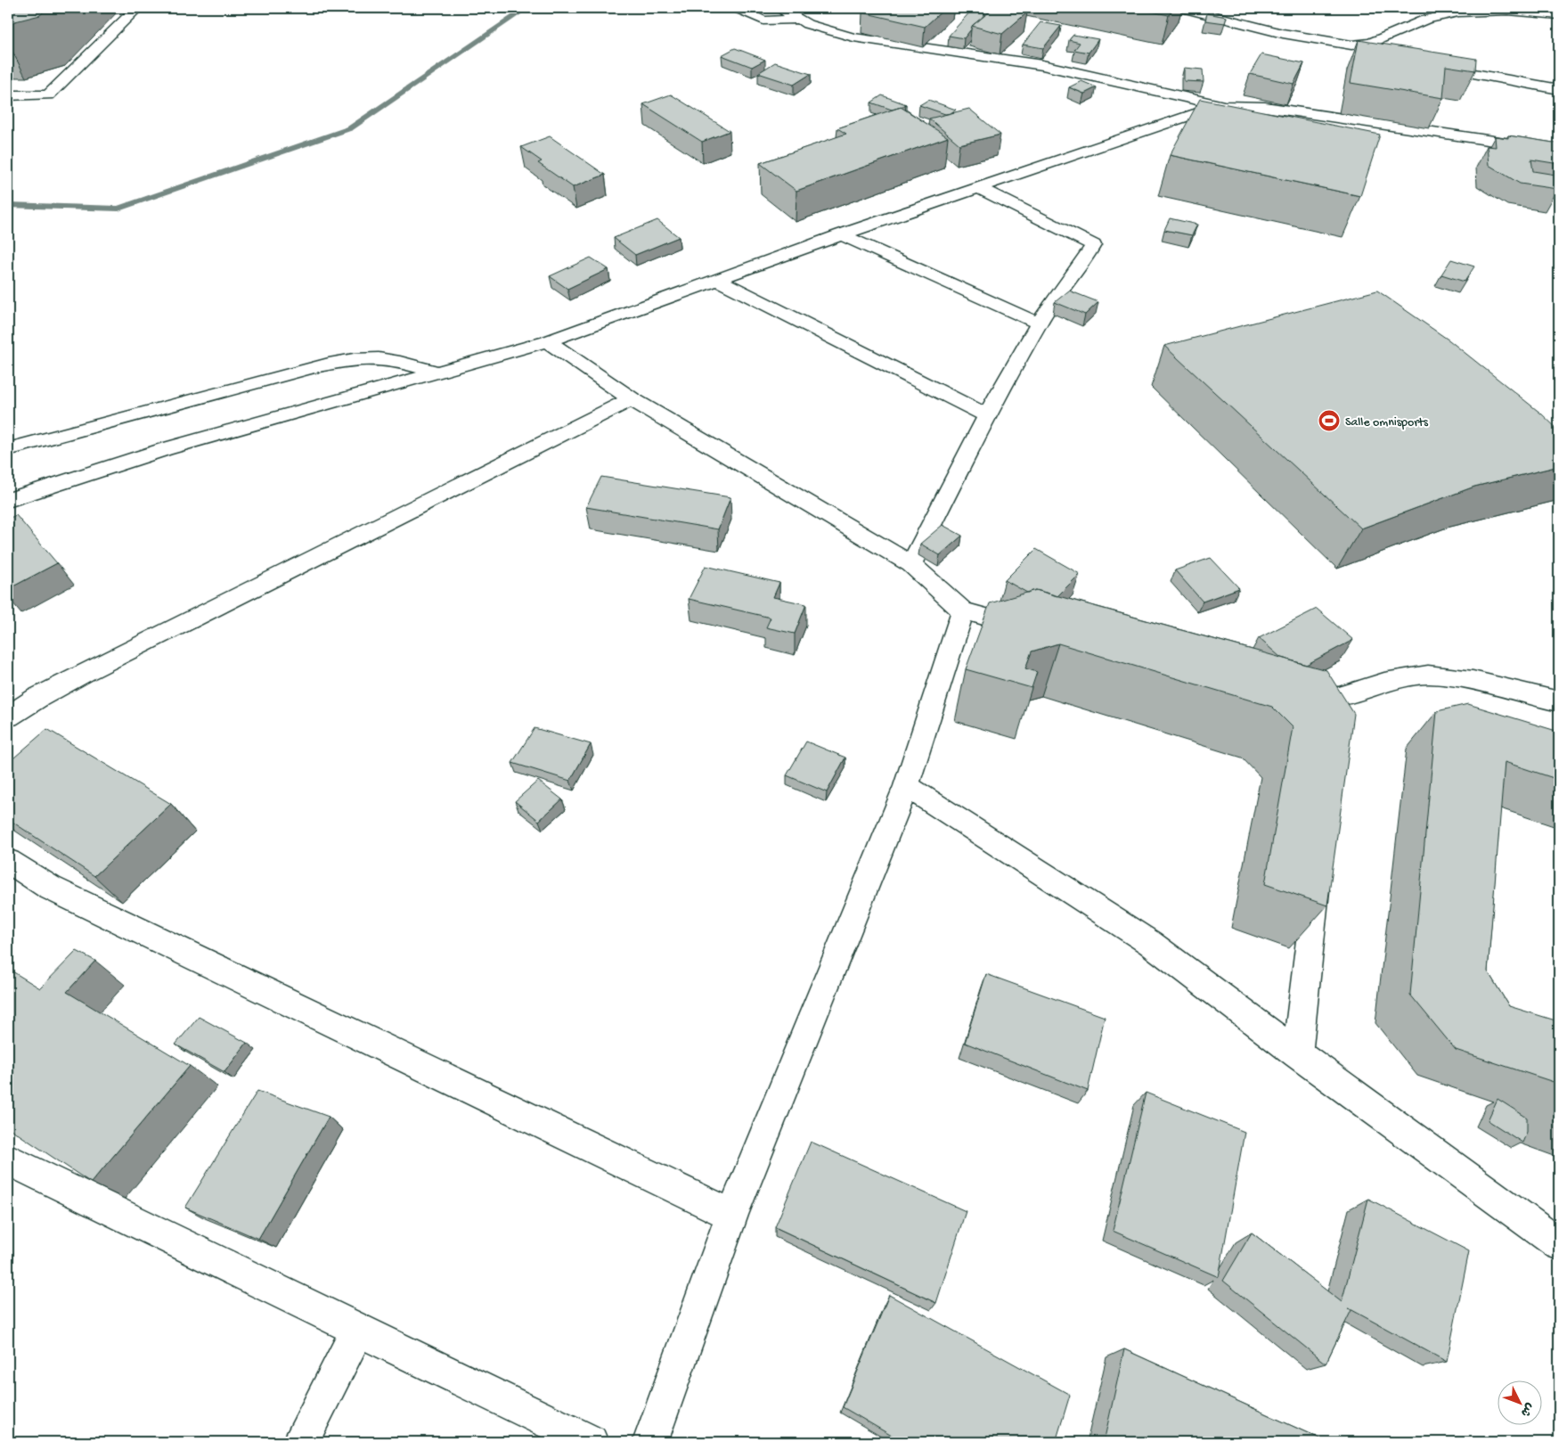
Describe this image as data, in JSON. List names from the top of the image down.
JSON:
{
  "places": {
    "sports": ["Salle omnisports"]
  },
  "north": "bottom right"
}
